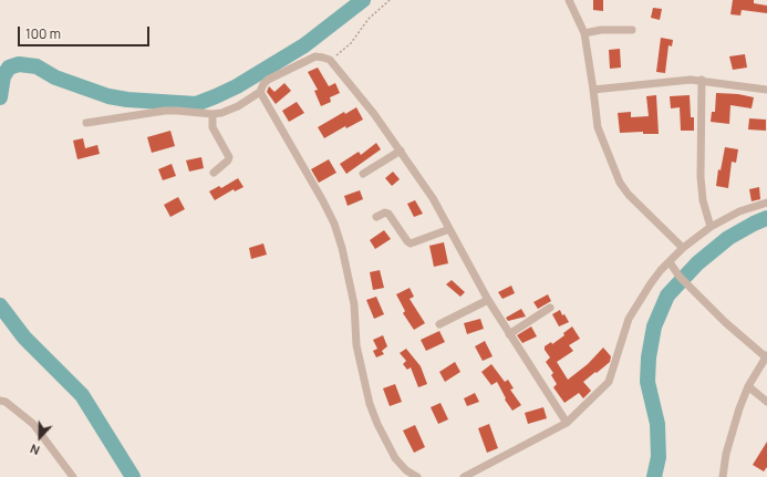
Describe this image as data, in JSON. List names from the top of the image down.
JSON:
{
  "scale_bar": "100 m",
  "north": "bottom"
}
